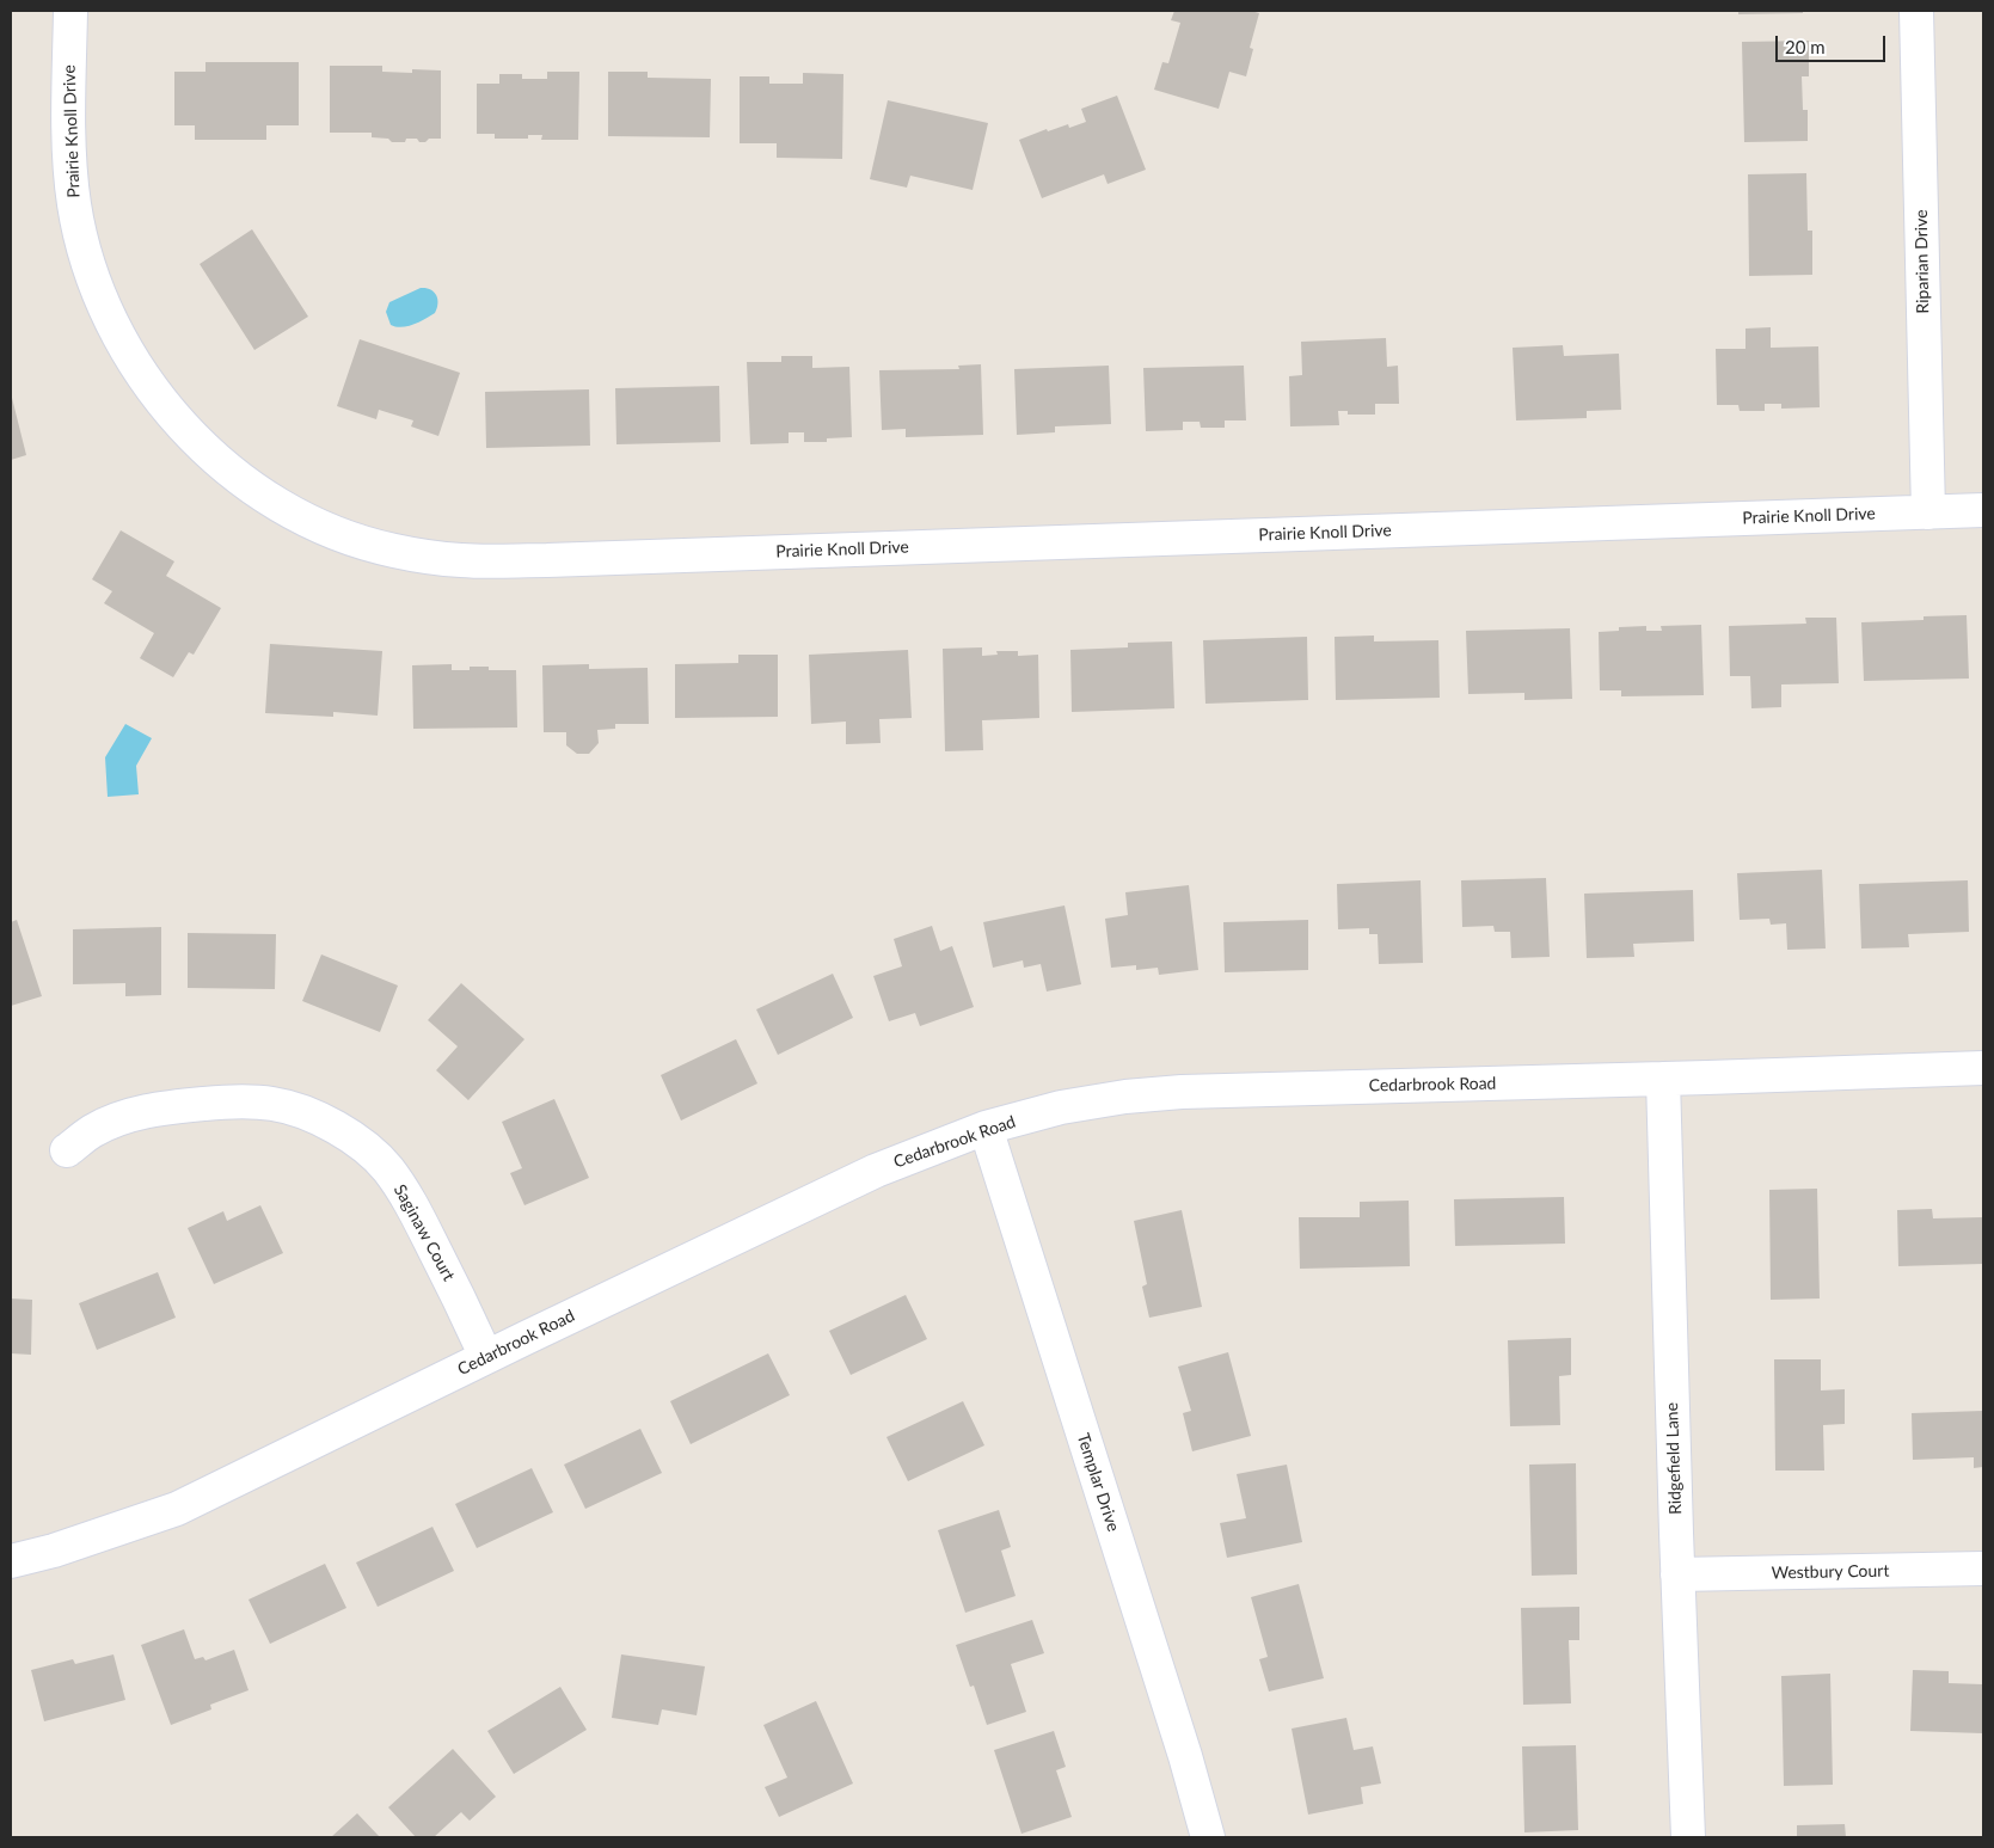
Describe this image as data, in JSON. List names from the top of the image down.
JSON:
{
  "streets": {
    "street": [
      "Prairie Knoll Drive",
      "Riparian Drive",
      "Cedarbrook Road",
      "Saginaw Court",
      "Ridgefield Lane",
      "Templar Drive",
      "Westbury Court"
    ]
  },
  "crossings": [
    ["Prairie Knoll Drive", "Riparian Drive"],
    ["Cedarbrook Road", "Saginaw Court"],
    ["Cedarbrook Road", "Ridgefield Lane"],
    ["Cedarbrook Road", "Templar Drive"],
    ["Ridgefield Lane", "Westbury Court"]
  ],
  "scale_bar": "20 m"
}
